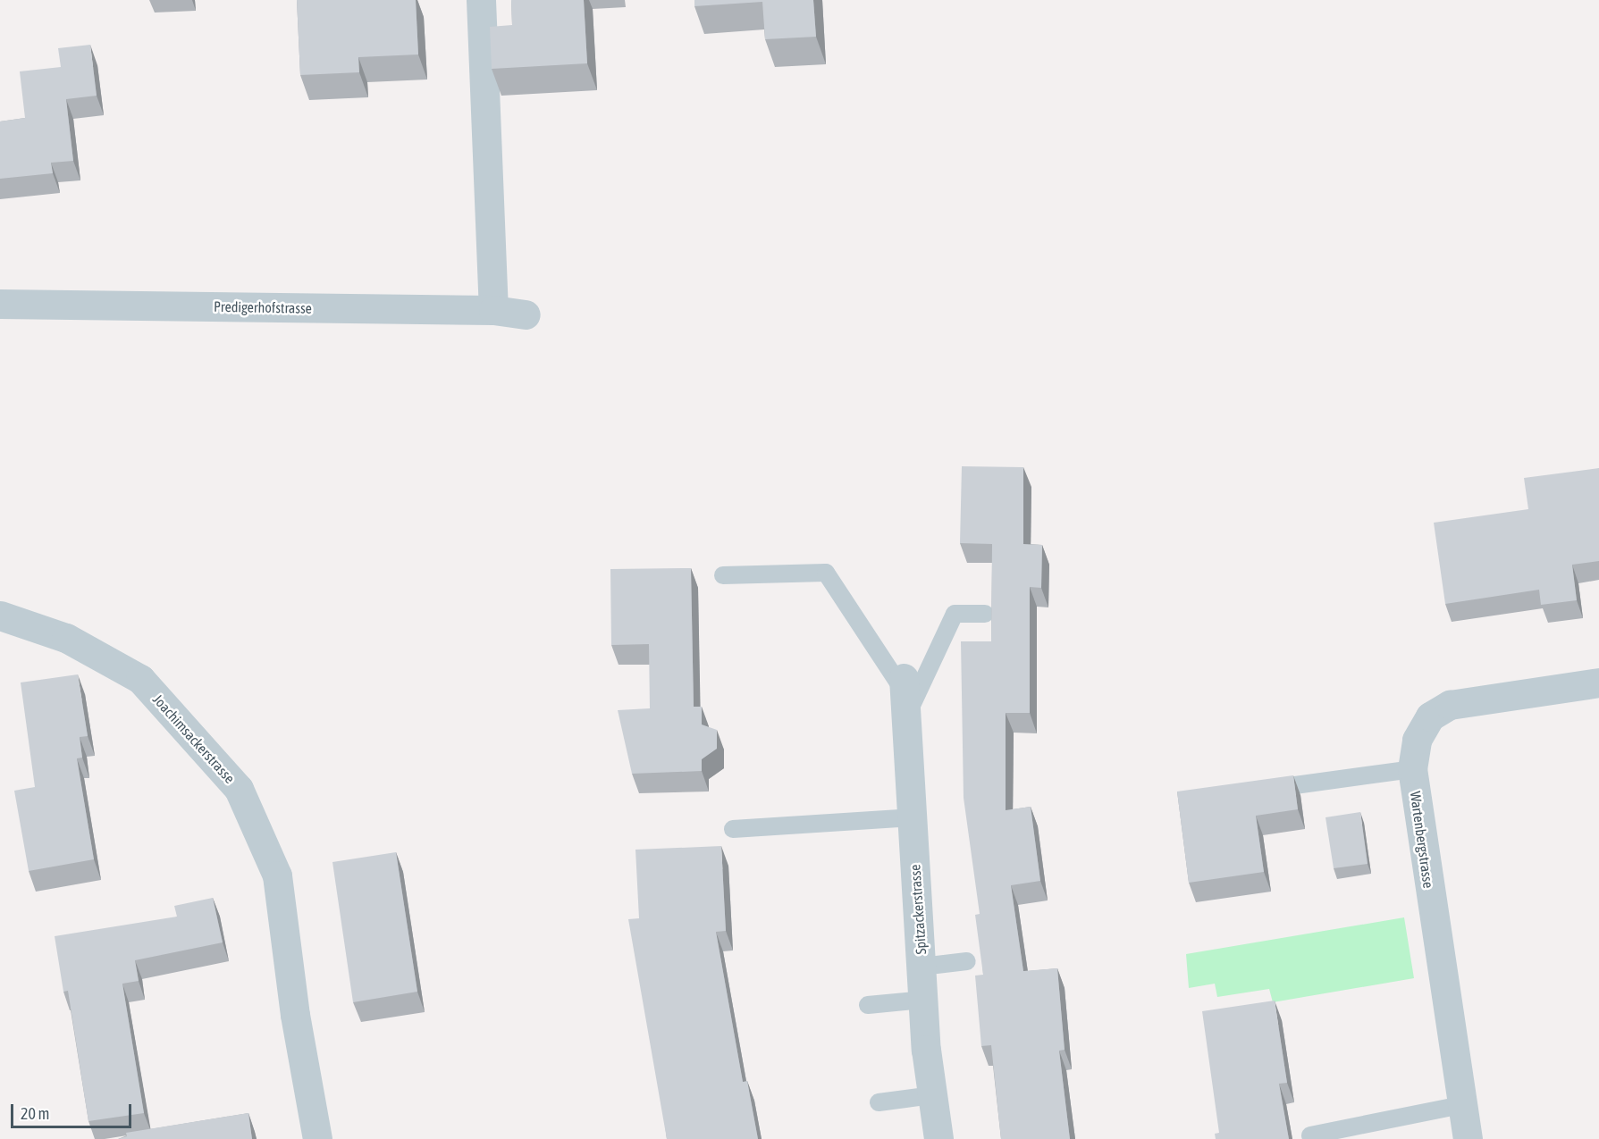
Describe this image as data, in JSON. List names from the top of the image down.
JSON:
{
  "streets": {
    "street": [
      "Predigerhofstrasse",
      "Joachimsackerstrasse",
      "Wartenbergstrasse",
      "Spitzackerstrasse"
    ]
  },
  "scale_bar": "20 m"
}
